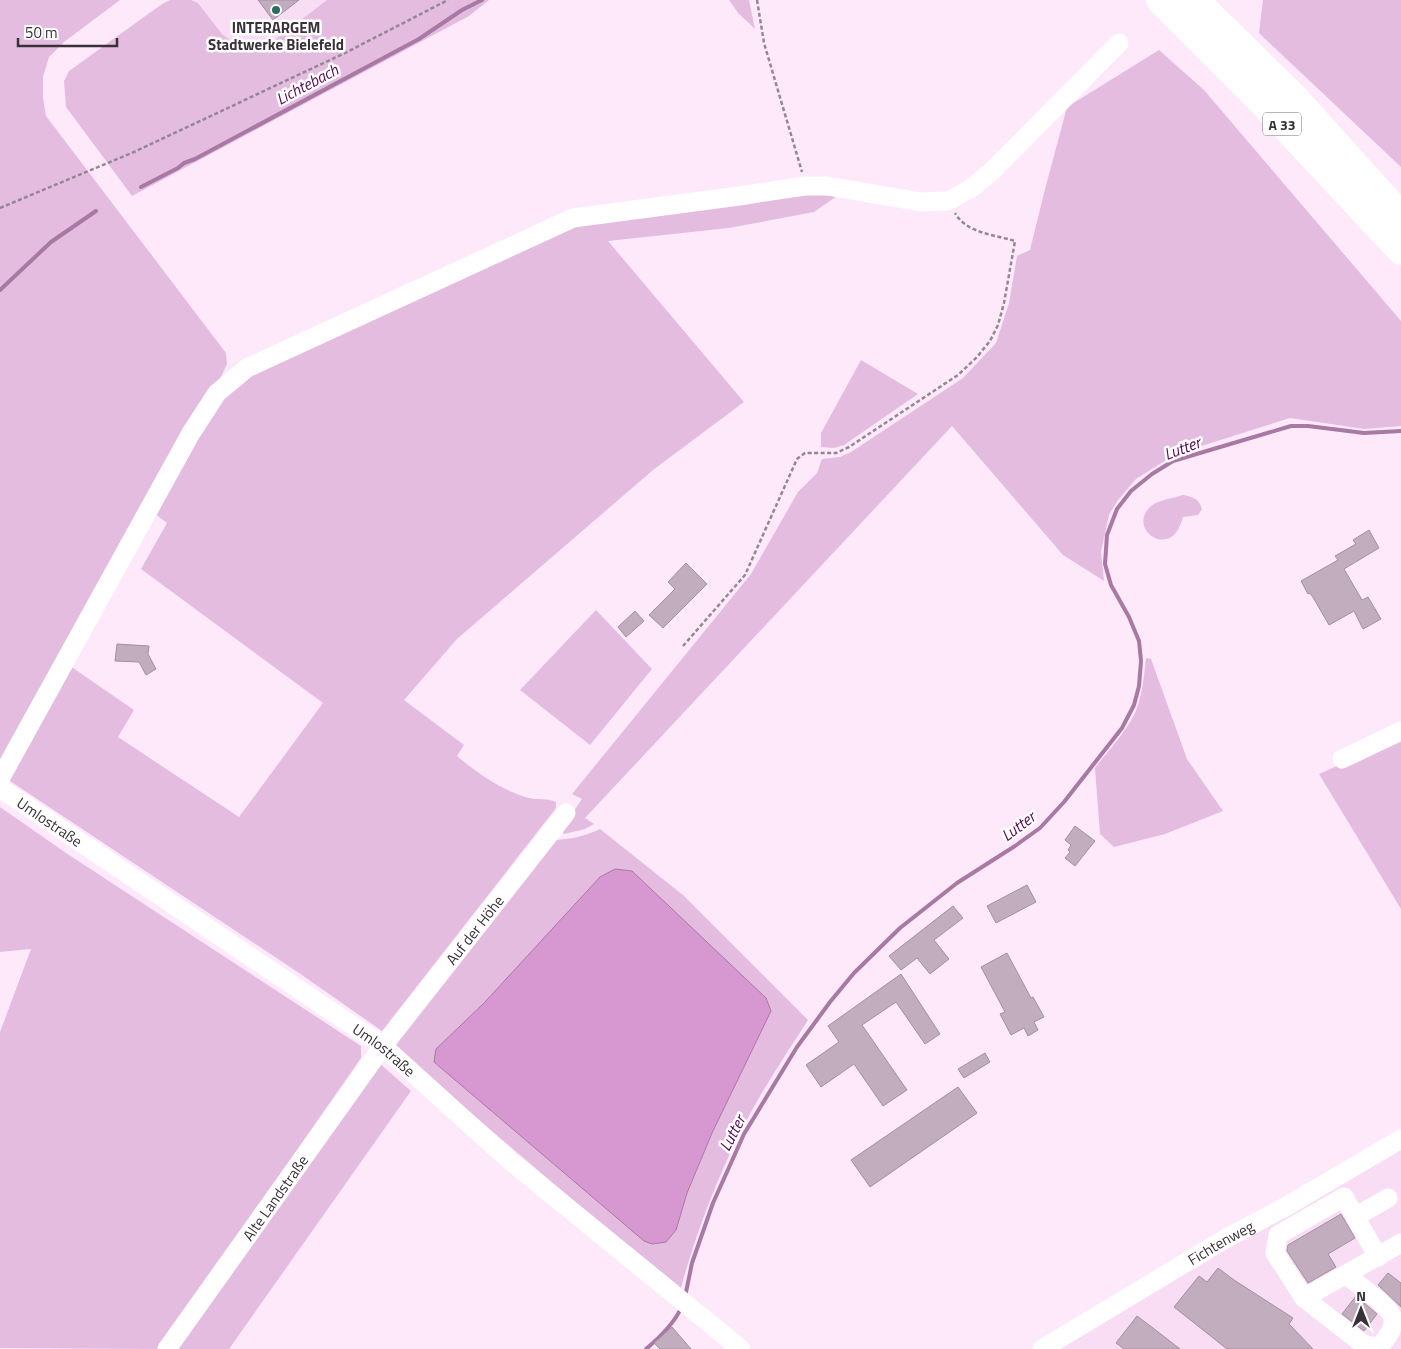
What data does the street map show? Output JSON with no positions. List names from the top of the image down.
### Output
{
  "streets": {
    "highway": ["A 33"],
    "street": [
      "Umlostraße",
      "Auf der Höhe",
      "Alte Landstraße",
      "Fichtenweg"
    ]
  },
  "crossings": [
    ["Umlostraße", "Auf der Höhe"],
    ["Umlostraße", "Alte Landstraße"],
    ["Auf der Höhe", "Alte Landstraße"]
  ],
  "water": ["Lichtebach", "Lutter"],
  "places": ["INTERARGEM Stadtwerke Bielefeld"],
  "scale_bar": "50 m",
  "north": "top"
}
